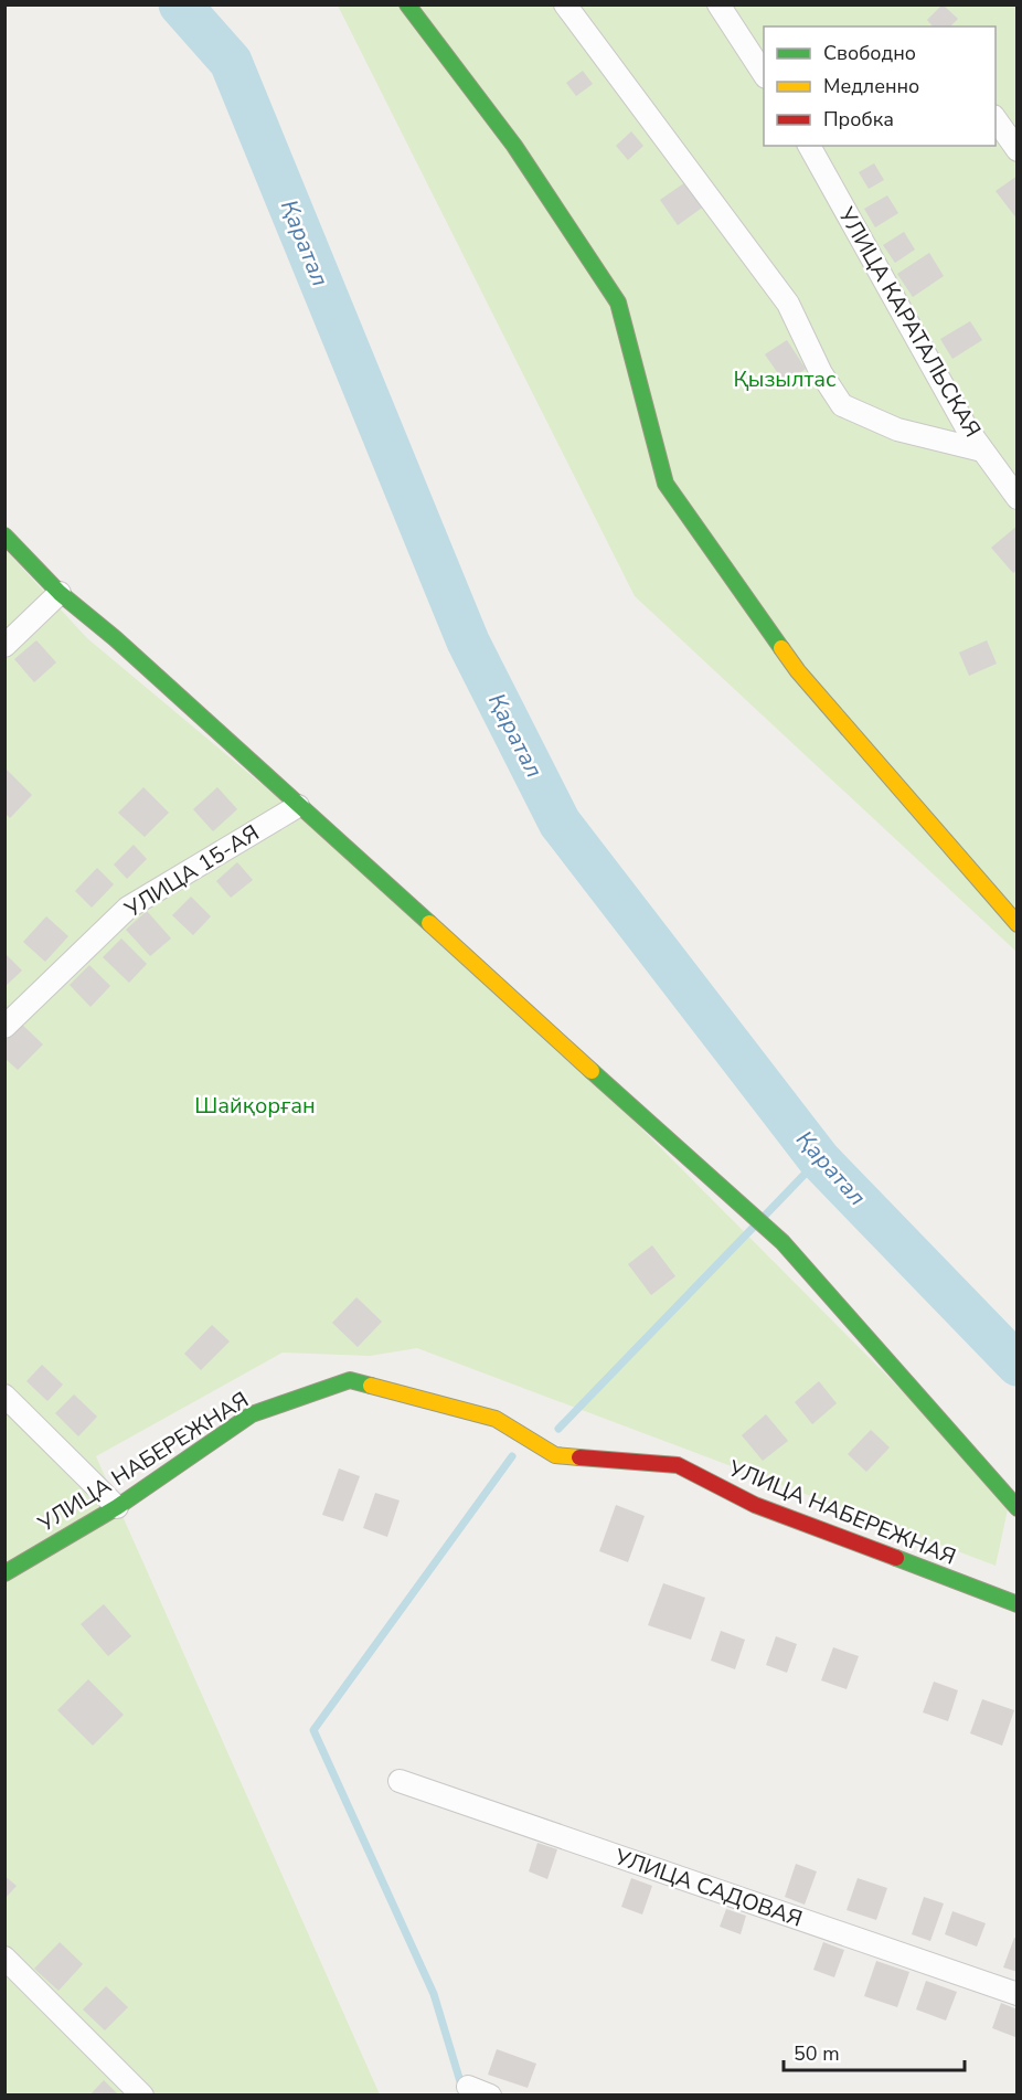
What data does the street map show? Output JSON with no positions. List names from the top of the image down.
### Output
{
  "streets": {
    "street": [
      "УЛИЦА КАРАТАЛЬСКАЯ",
      "УЛИЦА 15-АЯ",
      "УЛИЦА НАБЕРЕЖНАЯ",
      "УЛИЦА САДОВАЯ"
    ]
  },
  "water": ["Қаратал"],
  "parks": ["Қызылтас", "Шайқорған"],
  "legend": ["Свободно", "Медленно", "Пробка"],
  "scale_bar": "50 m"
}
